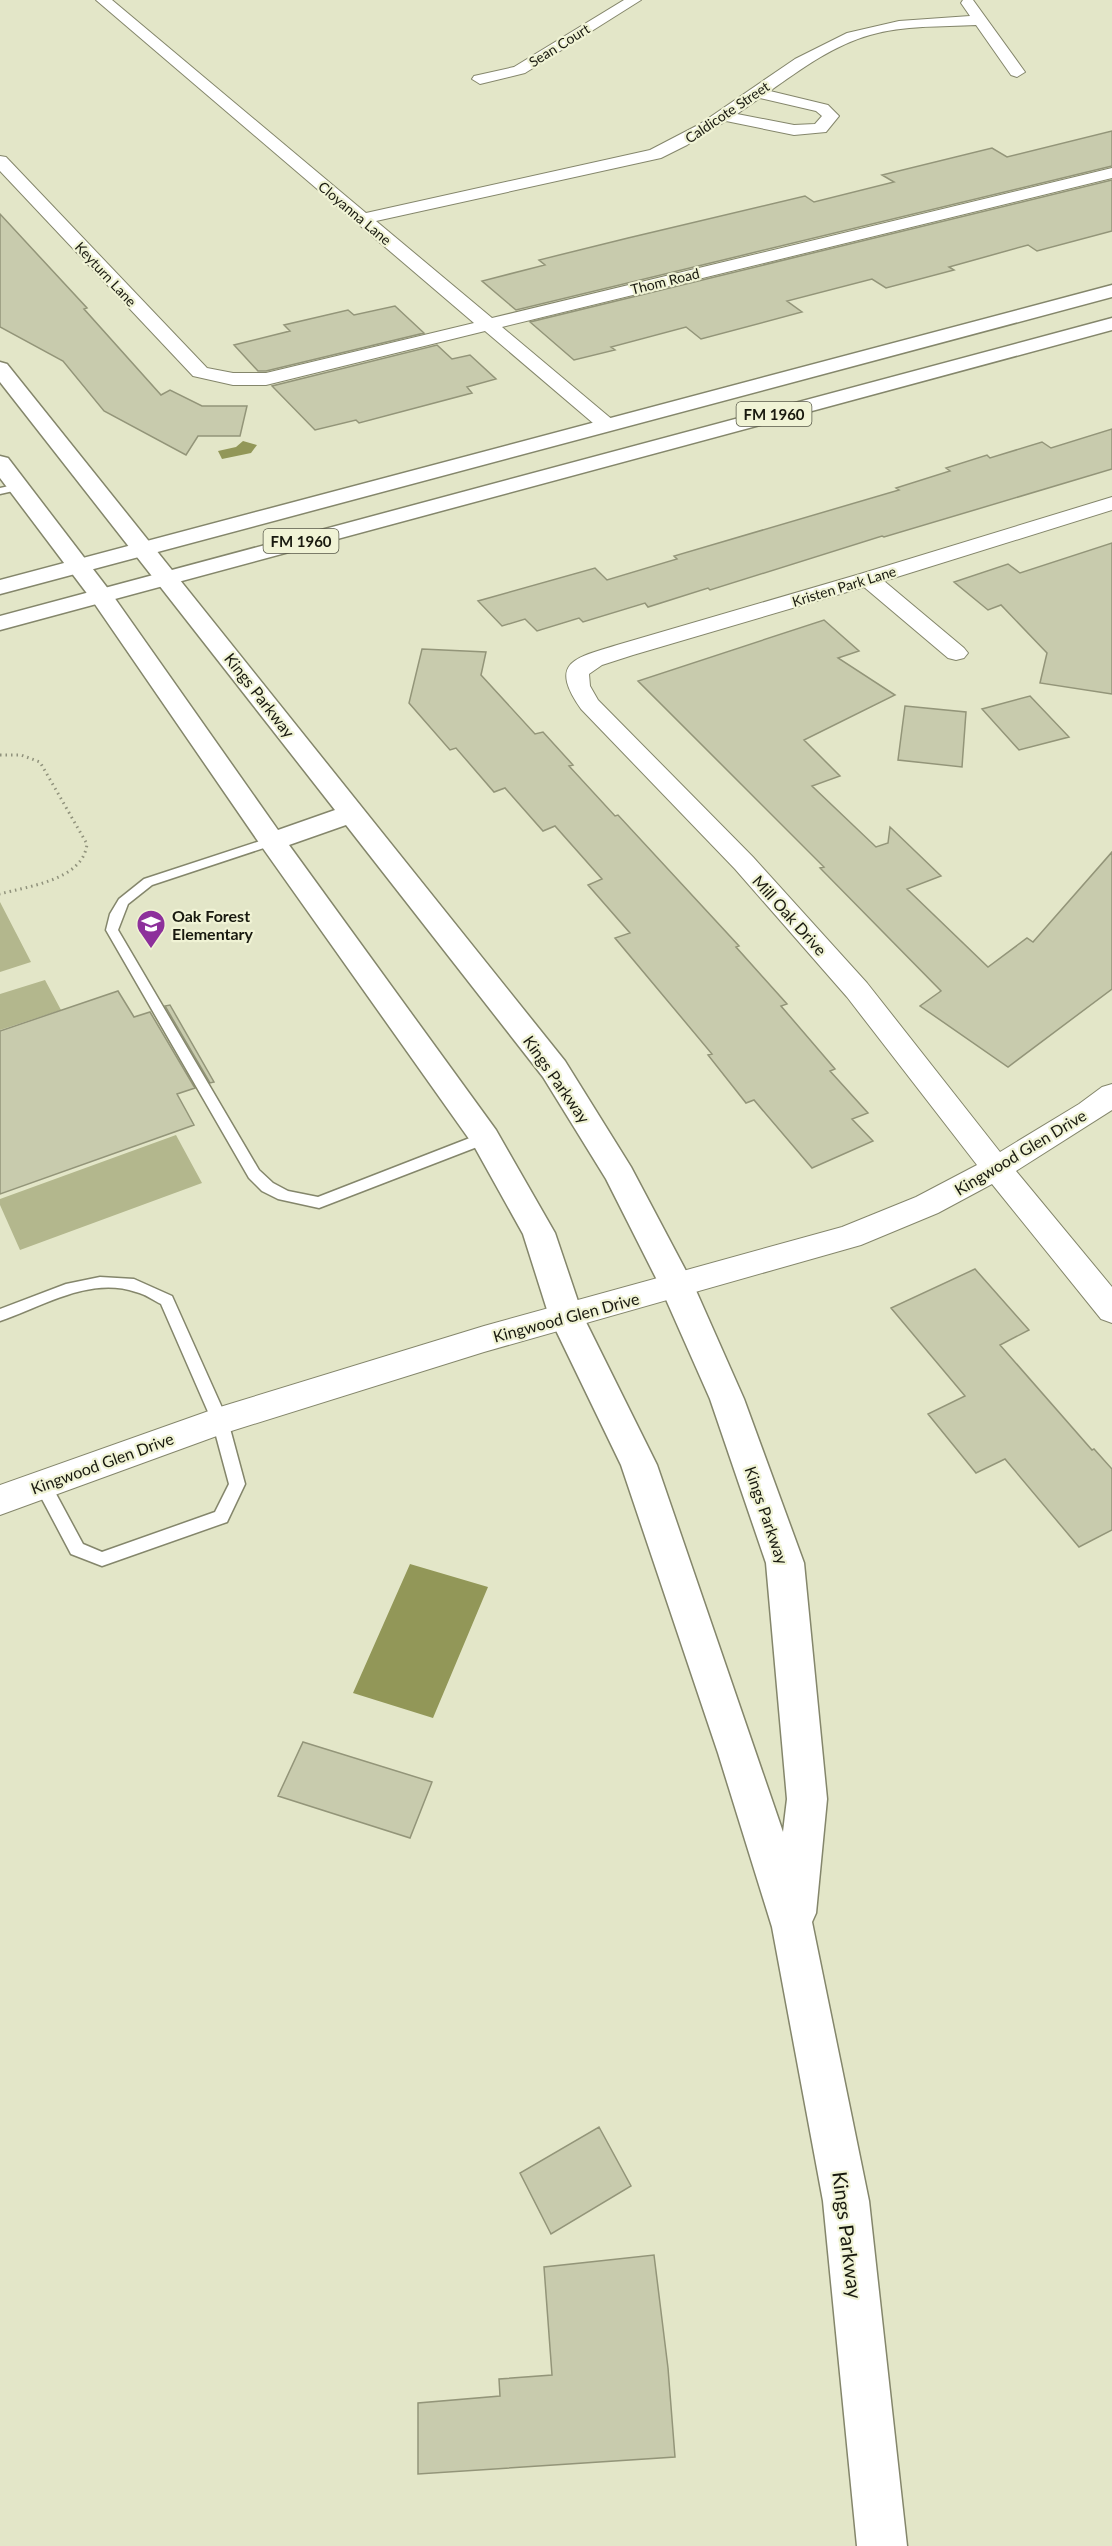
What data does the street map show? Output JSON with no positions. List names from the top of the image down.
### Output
{
  "streets": {
    "street": [
      "Sean Court",
      "Caldicote Street",
      "Cloyanna Lane",
      "Keyturn Lane",
      "Thom Road",
      "FM 1960",
      "Kristen Park Lane",
      "Kings Parkway",
      "Mill Oak Drive",
      "Kingwood Glen Drive"
    ]
  },
  "crossings": [
    ["Caldicote Street", "Cloyanna Lane"],
    ["Cloyanna Lane", "Thom Road"],
    ["Cloyanna Lane", "FM 1960"],
    ["Keyturn Lane", "Thom Road"],
    ["FM 1960", "Kings Parkway"],
    ["Kristen Park Lane", "Mill Oak Drive"],
    ["Kings Parkway", "Kingwood Glen Drive"],
    ["Mill Oak Drive", "Kingwood Glen Drive"]
  ],
  "places": {
    "school or university": ["Oak Forest Elementary"]
  }
}
